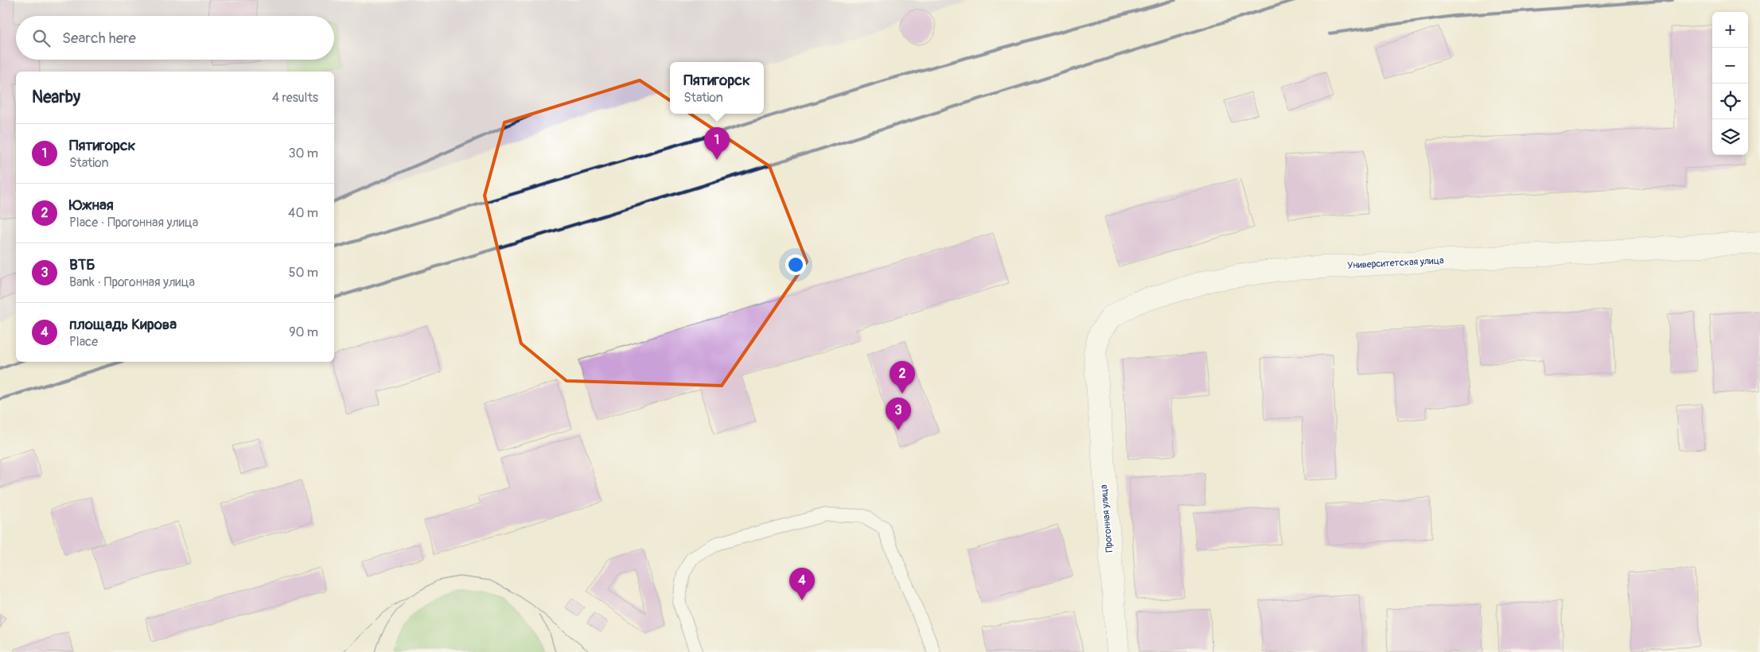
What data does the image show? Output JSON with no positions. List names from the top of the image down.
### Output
{
  "streets": {
    "street": ["Университетская улица", "Прогонная улица"]
  },
  "crossings": [
    ["Университетская улица", "Прогонная улица"]
  ],
  "page": {
    "map_buttons": ["+", "−"],
    "search": "Search here",
    "popup": ["Пятигорск", "Station"],
    "heading": ["Nearby", "4 results"],
    "list": [
      {
        "mark": "1",
        "name": "Пятигорск",
        "note": "Station",
        "value": "30 m"
      },
      {
        "mark": "2",
        "name": "Южная",
        "note": "Place · Прогонная улица",
        "value": "40 m"
      },
      {
        "mark": "3",
        "name": "ВТБ",
        "note": "Bank · Прогонная улица",
        "value": "50 m"
      },
      {
        "mark": "4",
        "name": "площадь Кирова",
        "note": "Place",
        "value": "90 m"
      }
    ],
    "pins": [
      "1",
      "2",
      "3",
      "4"
    ]
  }
}
